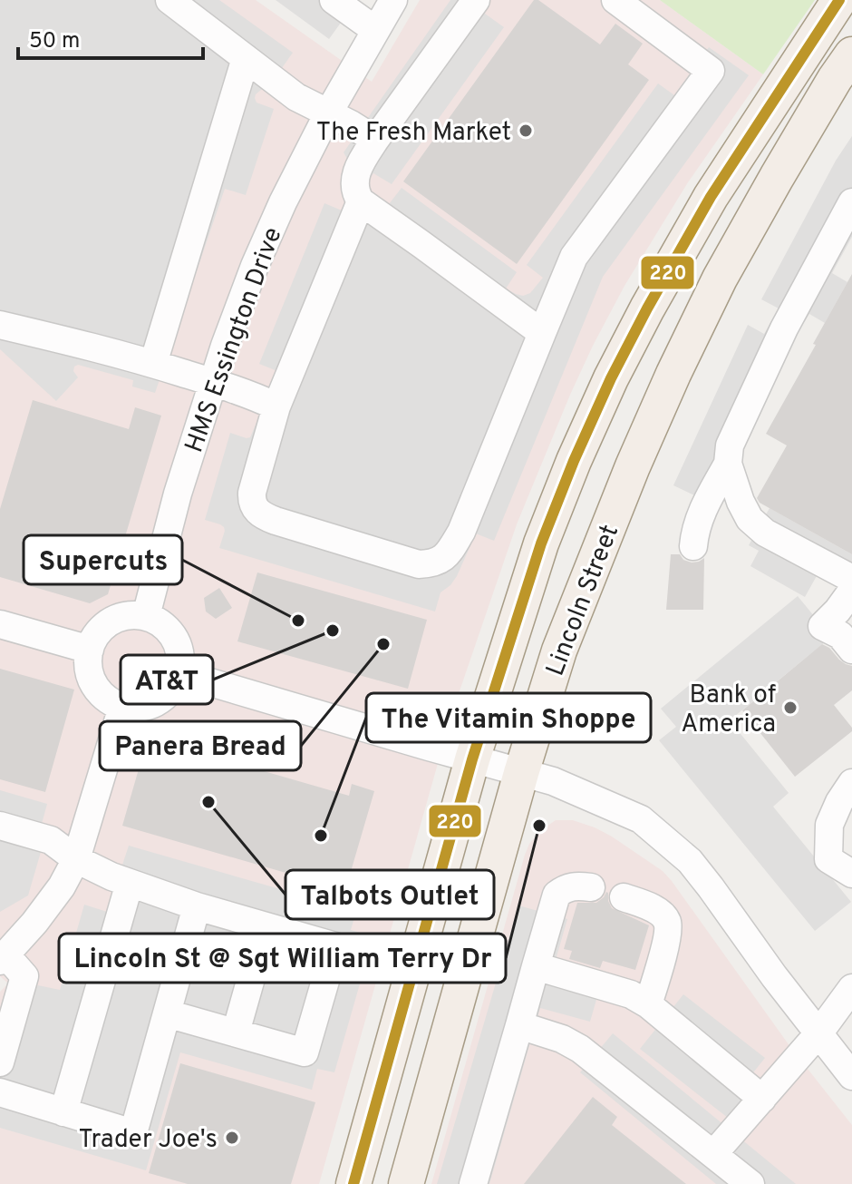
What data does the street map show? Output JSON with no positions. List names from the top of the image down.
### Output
{
  "streets": {
    "main road": ["Lincoln Street"],
    "street": ["HMS Essington Drive"]
  },
  "places": [
    "The Fresh Market",
    "Supercuts",
    "AT&T",
    "Panera Bread",
    "Bank of America",
    "Talbots Outlet",
    "Lincoln St @ Sgt William Terry Dr",
    "The Vitamin Shoppe",
    "Trader Joe's"
  ],
  "lines": ["transit line 220"],
  "scale_bar": "50 m"
}
